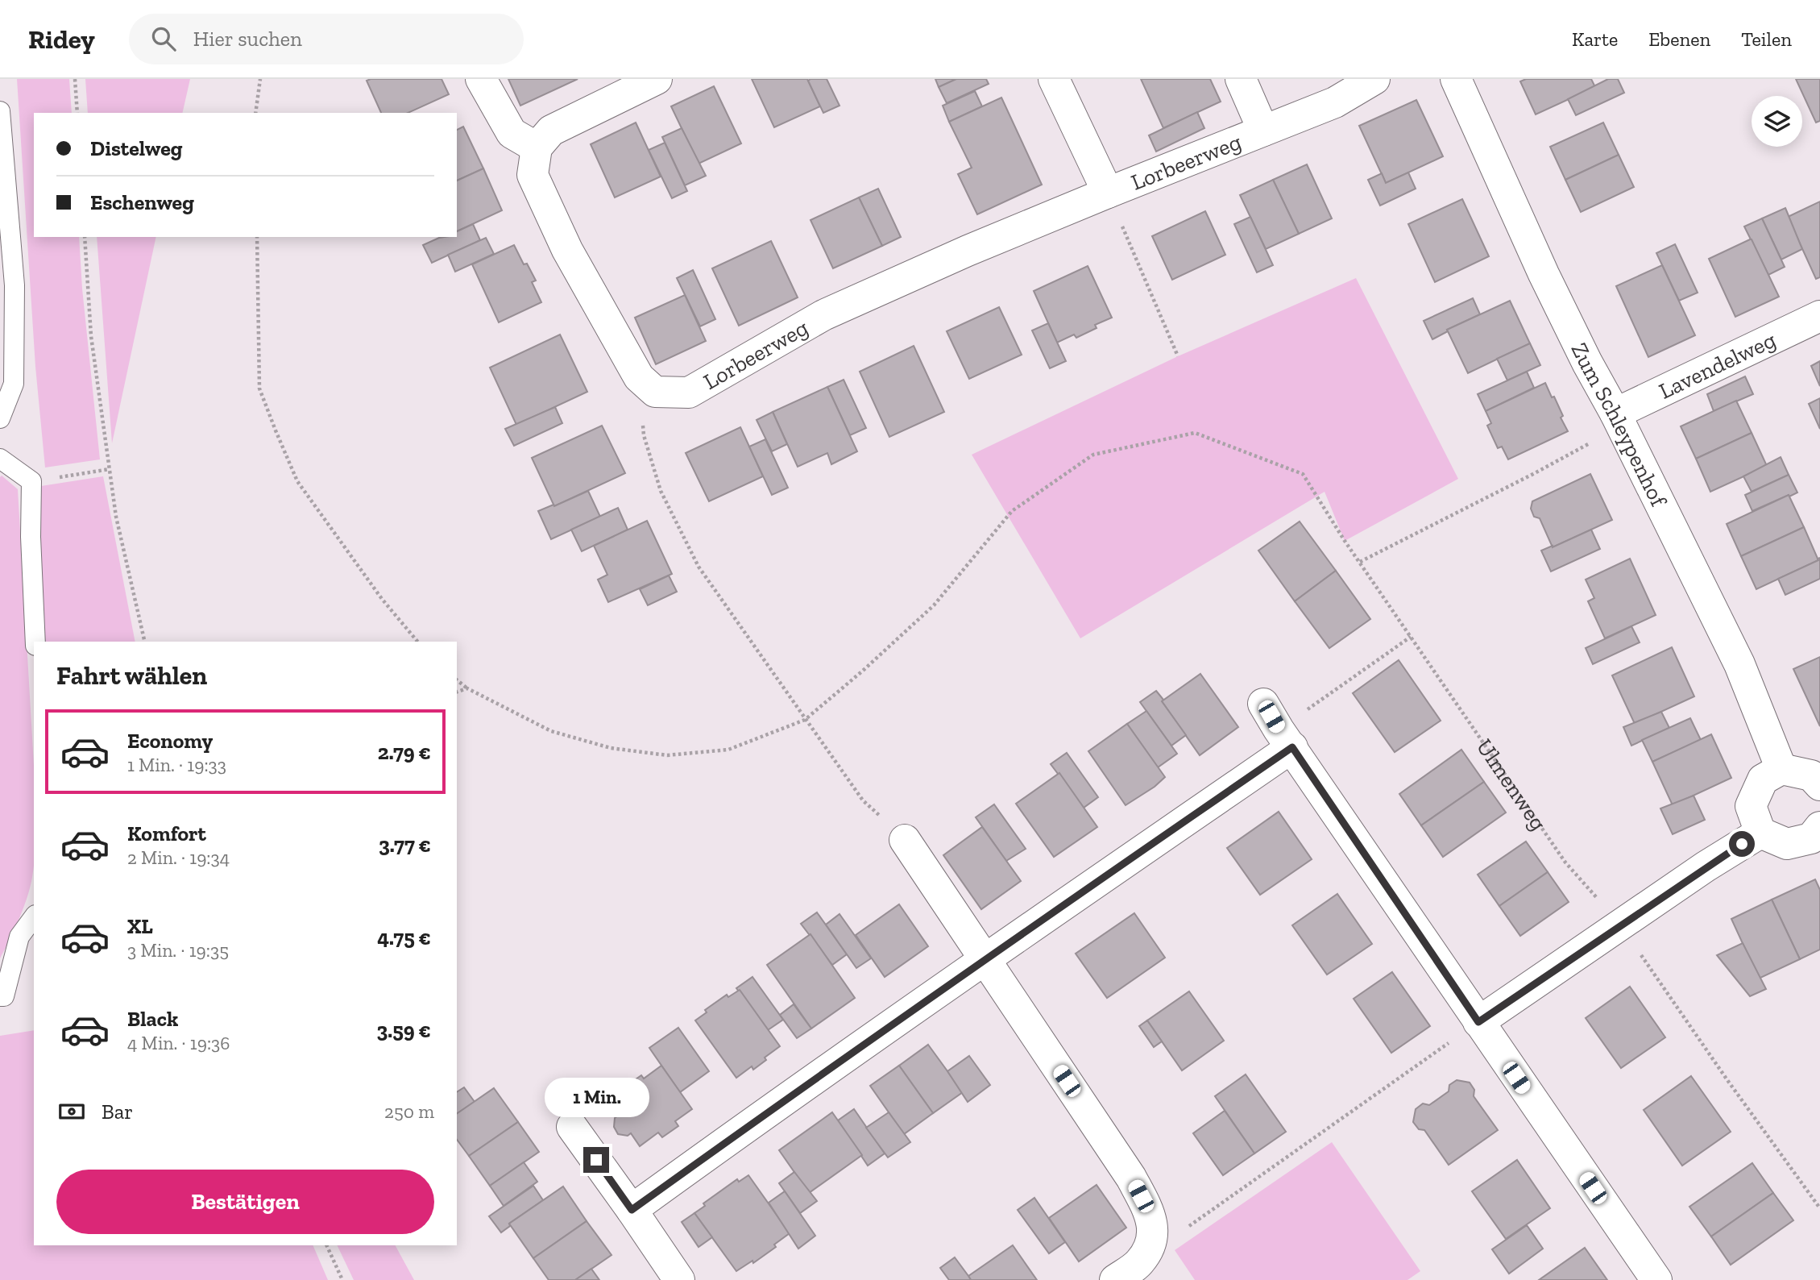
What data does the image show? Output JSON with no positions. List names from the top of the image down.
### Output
{
  "streets": {
    "street": ["Lorbeerweg", "Lavendelweg", "Zum Schleypenhof"],
    "path": ["Ulmenweg"]
  },
  "crossings": [
    ["Lavendelweg", "Zum Schleypenhof"]
  ],
  "page": {
    "header": "Ridey",
    "search": "Hier suchen",
    "nav": ["Karte", "Ebenen", "Teilen"],
    "banner": ["Distelweg", "Eschenweg"],
    "heading": "Fahrt wählen",
    "list": [
      {
        "name": "Economy",
        "note": "1 Min. · 19:33",
        "value": "2.79 €"
      },
      {
        "name": "Komfort",
        "note": "2 Min. · 19:34",
        "value": "3.77 €"
      },
      {
        "name": "XL",
        "note": "3 Min. · 19:35",
        "value": "4.75 €"
      },
      {
        "name": "Black",
        "note": "4 Min. · 19:36",
        "value": "3.59 €"
      }
    ],
    "bubble": "1 Min.",
    "pay": ["Bar", "250 m"],
    "buttons": "Bestätigen"
  }
}
